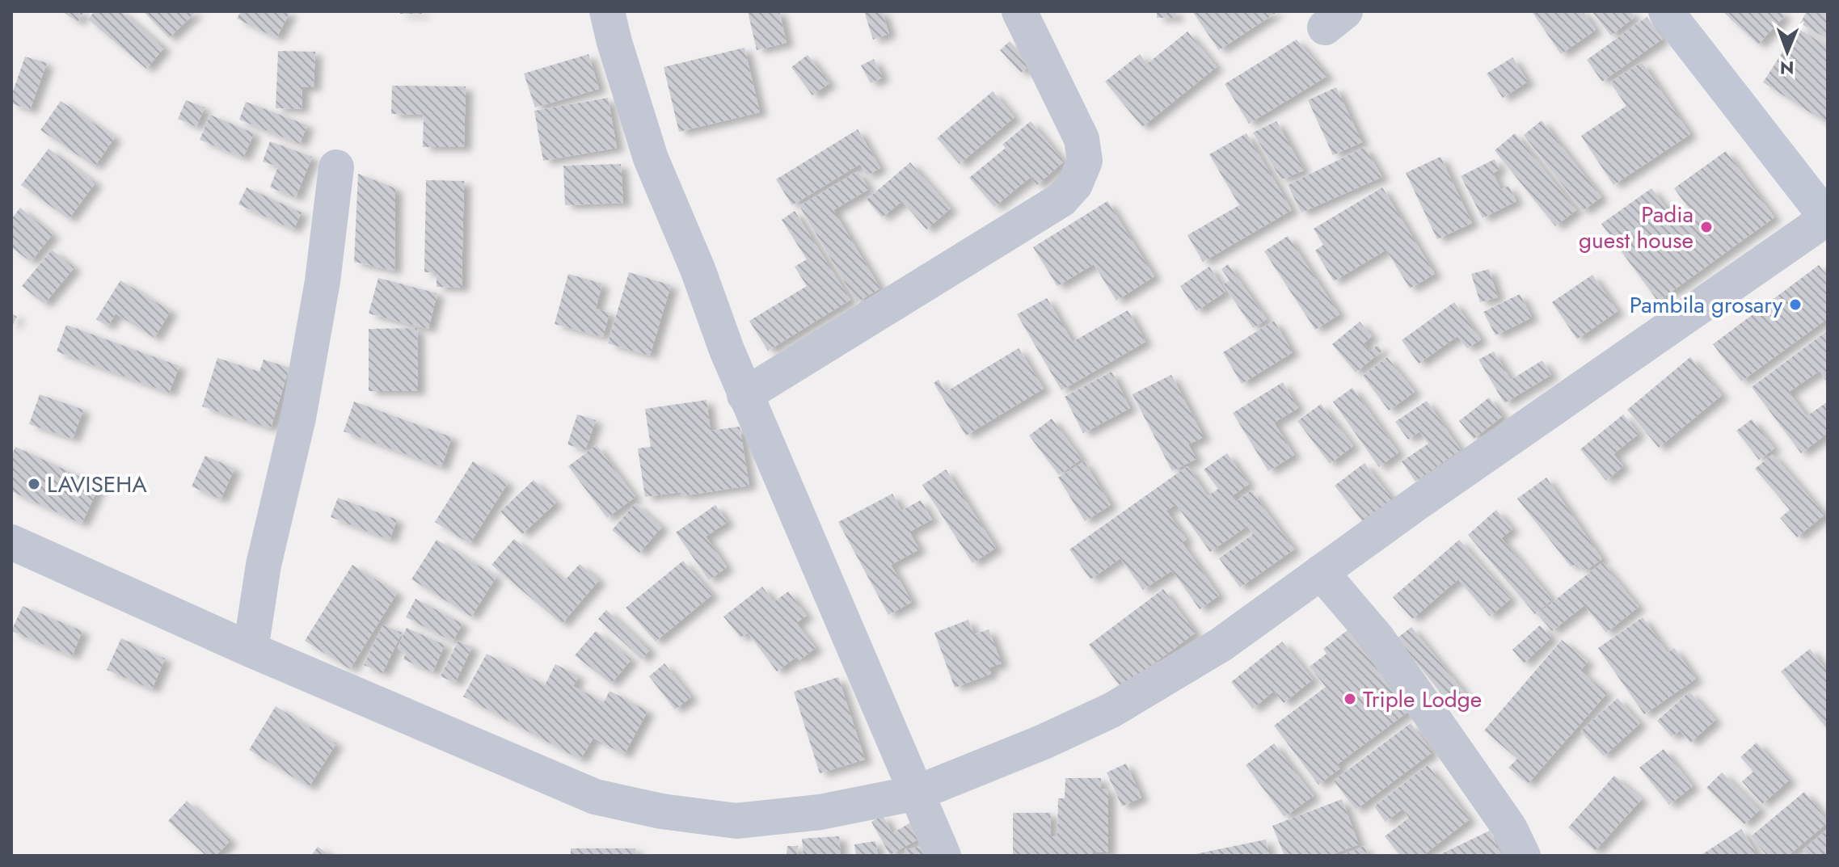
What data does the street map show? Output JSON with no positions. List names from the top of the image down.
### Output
{
  "places": [
    "Padia guest house",
    "Pambila grosary",
    "LAVISEHA",
    "Triple Lodge"
  ],
  "north": "bottom"
}
